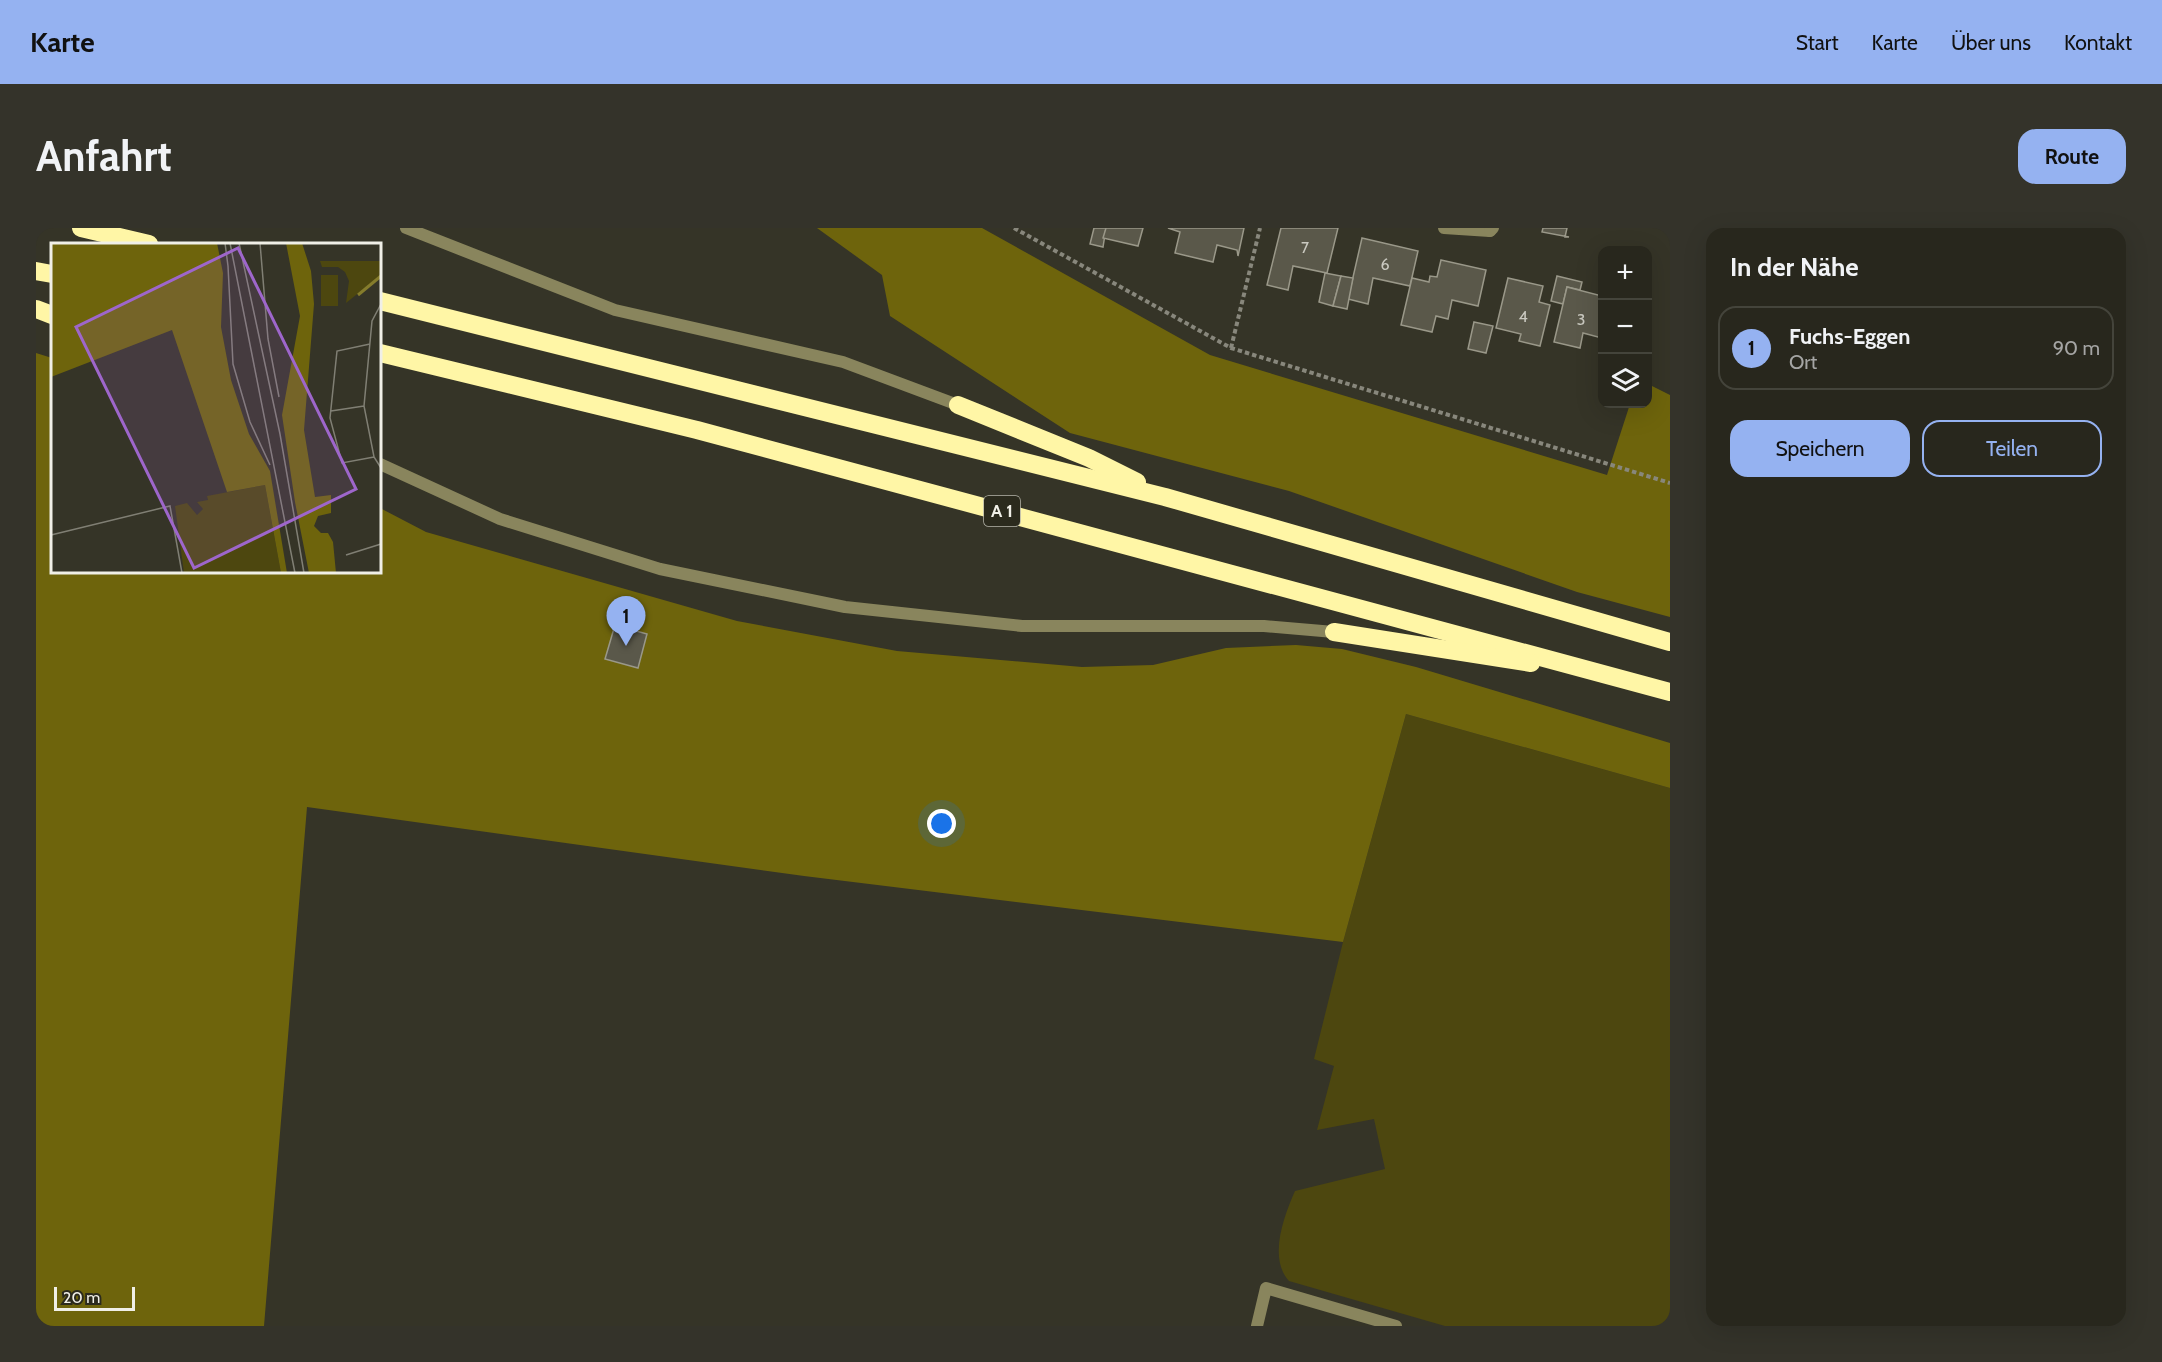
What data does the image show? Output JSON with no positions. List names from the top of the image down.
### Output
{
  "streets": {
    "highway": ["A 1"]
  },
  "house_numbers": [
    "7",
    "6",
    "4",
    "3"
  ],
  "scale_bar": "20 m",
  "page": {
    "header": "Karte",
    "nav": [
      "Start",
      "Karte",
      "Über uns",
      "Kontakt"
    ],
    "buttons": [
      "Route",
      ["Speichern", "Teilen"]
    ],
    "title": "Anfahrt",
    "heading": "In der Nähe",
    "map_buttons": ["+", "−"],
    "list": [
      {
        "mark": "1",
        "name": "Fuchs-Eggen",
        "note": "Ort",
        "value": "90 m"
      }
    ],
    "pins": "1",
    "scale": "20 m"
  }
}
